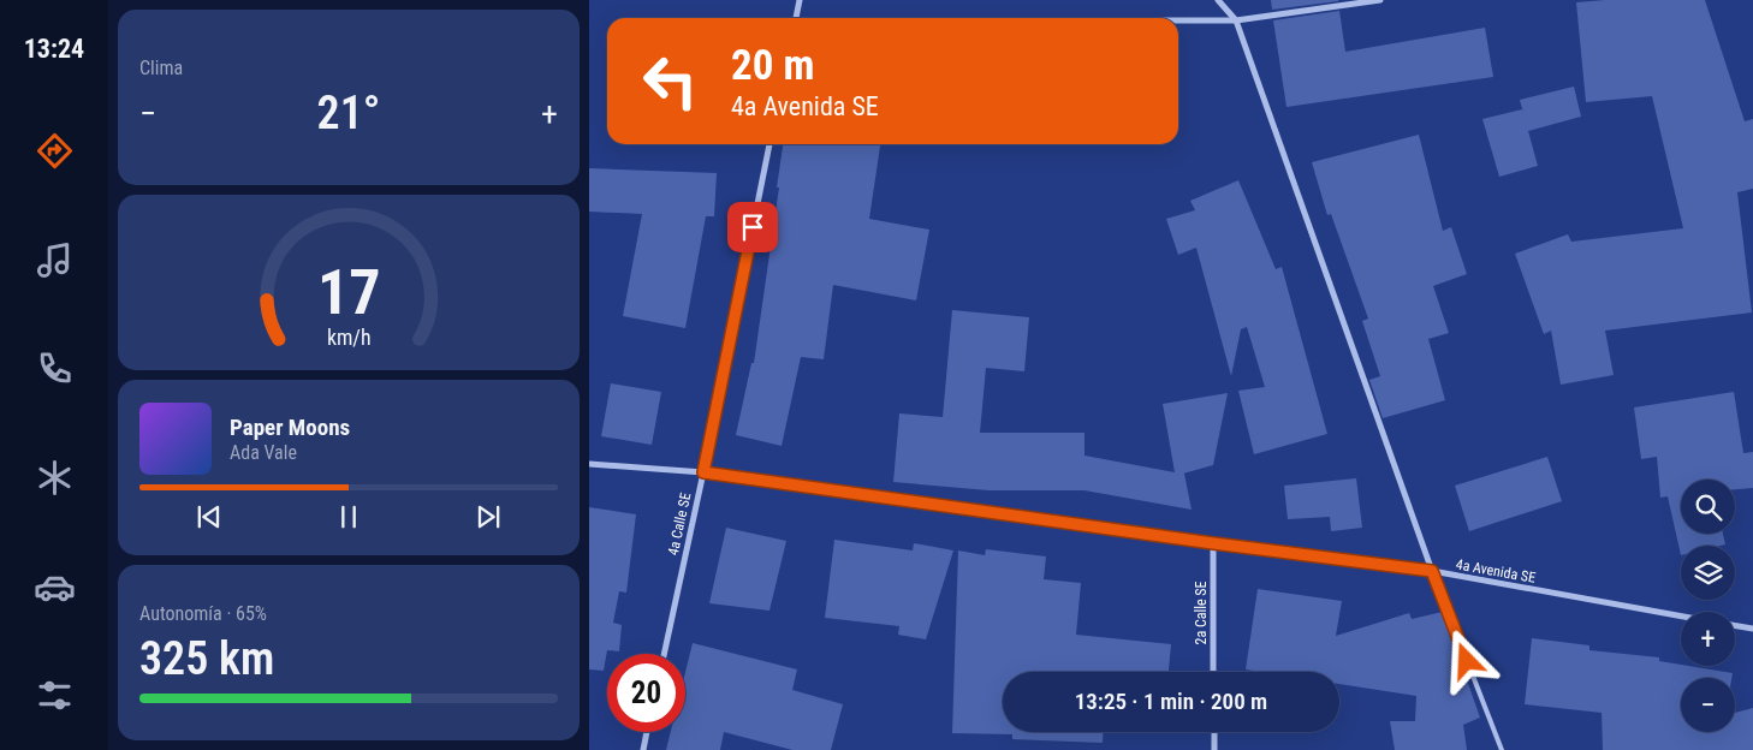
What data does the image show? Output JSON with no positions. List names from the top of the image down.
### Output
{
  "streets": {
    "street": ["4a Calle SE", "4a Avenida SE", "2a Calle SE"]
  },
  "crossings": [
    ["4a Calle SE", "4a Avenida SE"],
    ["4a Avenida SE", "2a Calle SE"]
  ],
  "page": {
    "tabs": "13:24",
    "tile": [
      "Clima",
      ["Autonomía · 65%", "325 km"]
    ],
    "turn": ["20 m", "4a Avenida SE"],
    "heat": ["−", "21°", "+"],
    "song": ["Paper Moons", "Ada Vale"],
    "map_buttons": ["+", "−"],
    "limit": "20",
    "trip": "13:25 · 1 min · 200 m",
    "gauge": ["17", "km/h"]
  }
}
